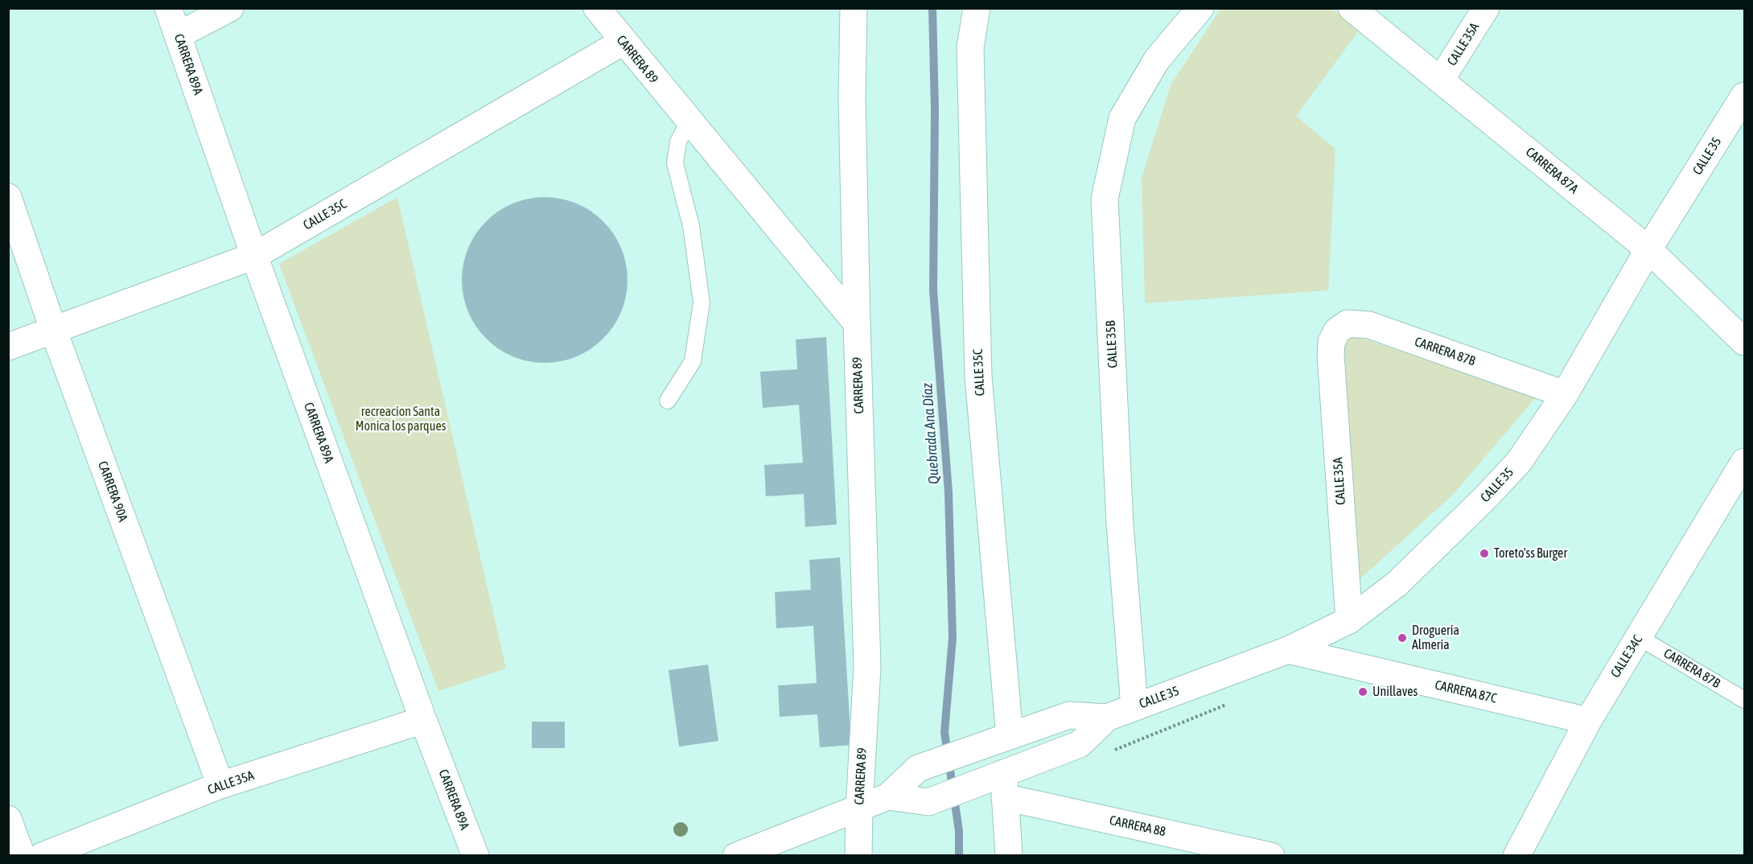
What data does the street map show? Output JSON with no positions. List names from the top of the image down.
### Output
{
  "streets": {
    "street": [
      "CALLE 35A",
      "CARRERA 89",
      "CARRERA 89A",
      "CALLE 35",
      "CARRERA 87A",
      "CALLE 35C",
      "CALLE 35B",
      "CARRERA 87B",
      "CARRERA 90A",
      "CALLE 34C",
      "CARRERA 87C",
      "CARRERA 88"
    ]
  },
  "crossings": [
    ["CALLE 35A", "CARRERA 89A"],
    ["CALLE 35A", "CALLE 35"],
    ["CALLE 35A", "CARRERA 87A"],
    ["CALLE 35A", "CARRERA 87B"],
    ["CALLE 35A", "CARRERA 90A"],
    ["CARRERA 89", "CALLE 35"],
    ["CARRERA 89", "CALLE 35C"],
    ["CARRERA 89A", "CALLE 35C"],
    ["CALLE 35", "CARRERA 87A"],
    ["CALLE 35", "CALLE 35C"],
    ["CALLE 35", "CALLE 35B"],
    ["CALLE 35", "CARRERA 87B"],
    ["CALLE 35", "CARRERA 87C"],
    ["CALLE 35", "CARRERA 88"],
    ["CALLE 35C", "CARRERA 90A"],
    ["CARRERA 87B", "CALLE 34C"],
    ["CALLE 34C", "CARRERA 87C"]
  ],
  "water": ["Quebrada Ana Díaz"],
  "parks": ["recreacion Santa Monica los parques"],
  "places": ["Toreto'ss Burger", "Droguería Almería", "Unillaves"]
}
